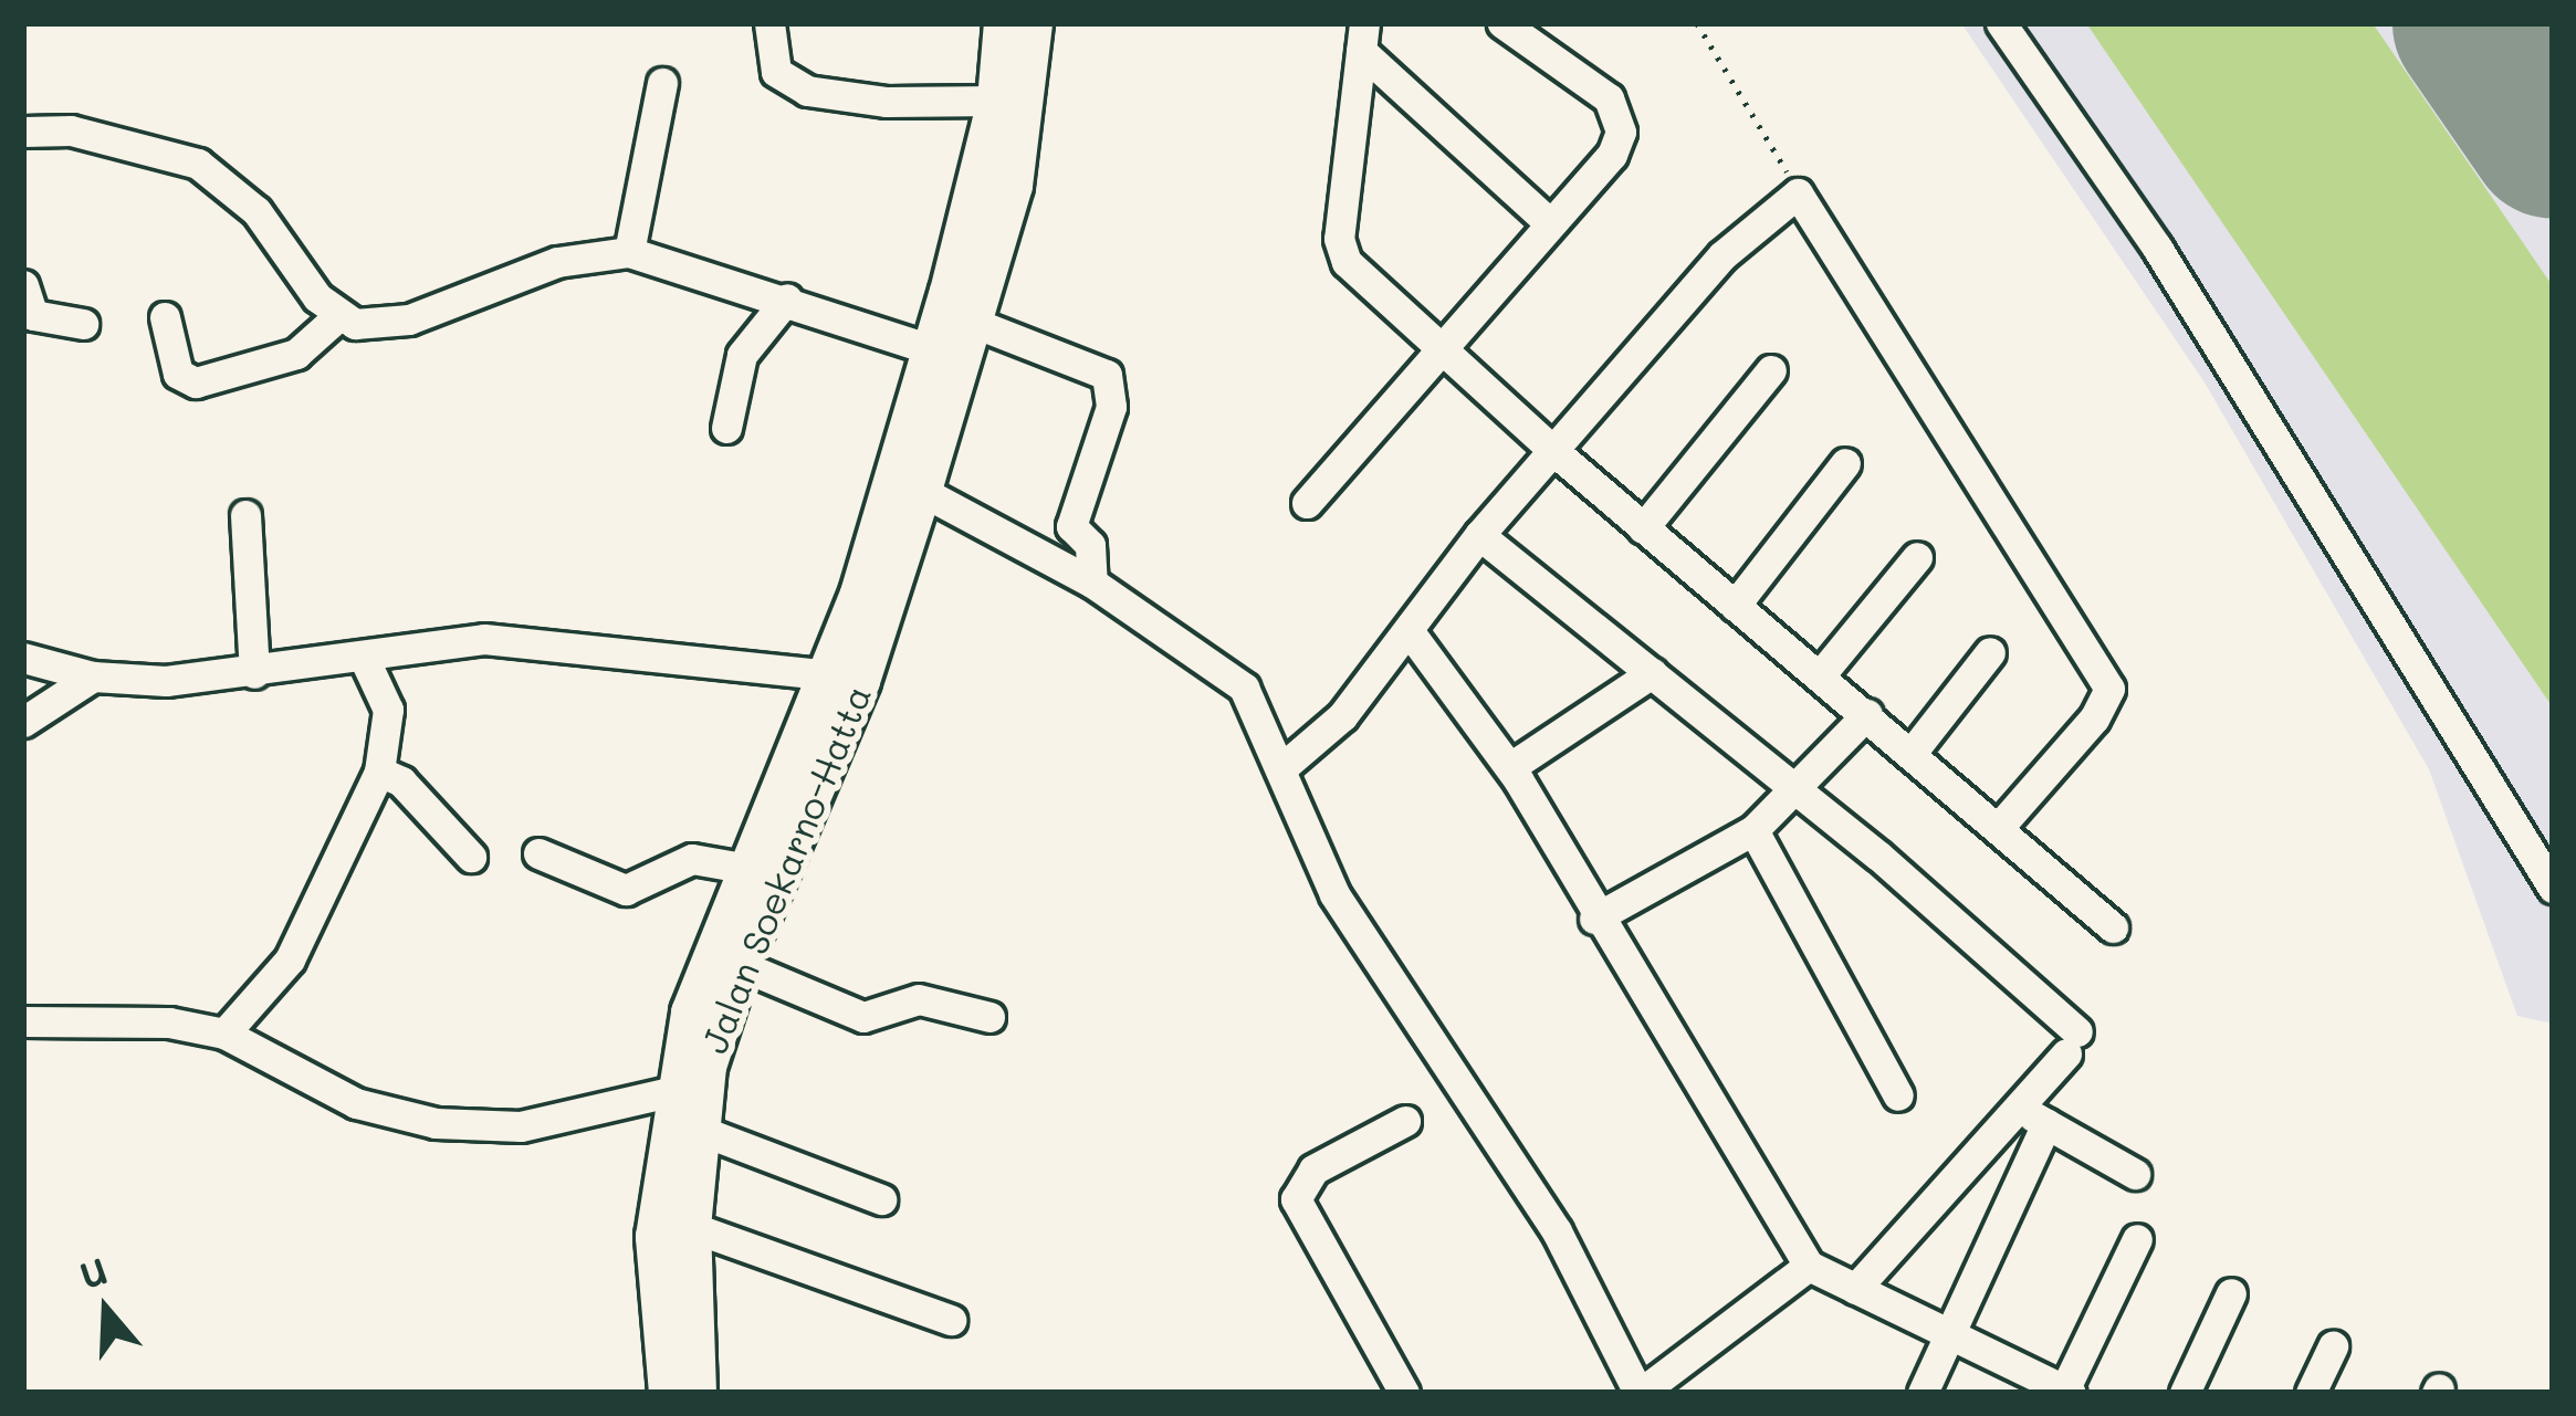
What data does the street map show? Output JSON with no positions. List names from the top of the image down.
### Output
{
  "streets": {
    "highway": ["Jalan Soekarno-Hatta"]
  },
  "north": "top"
}
